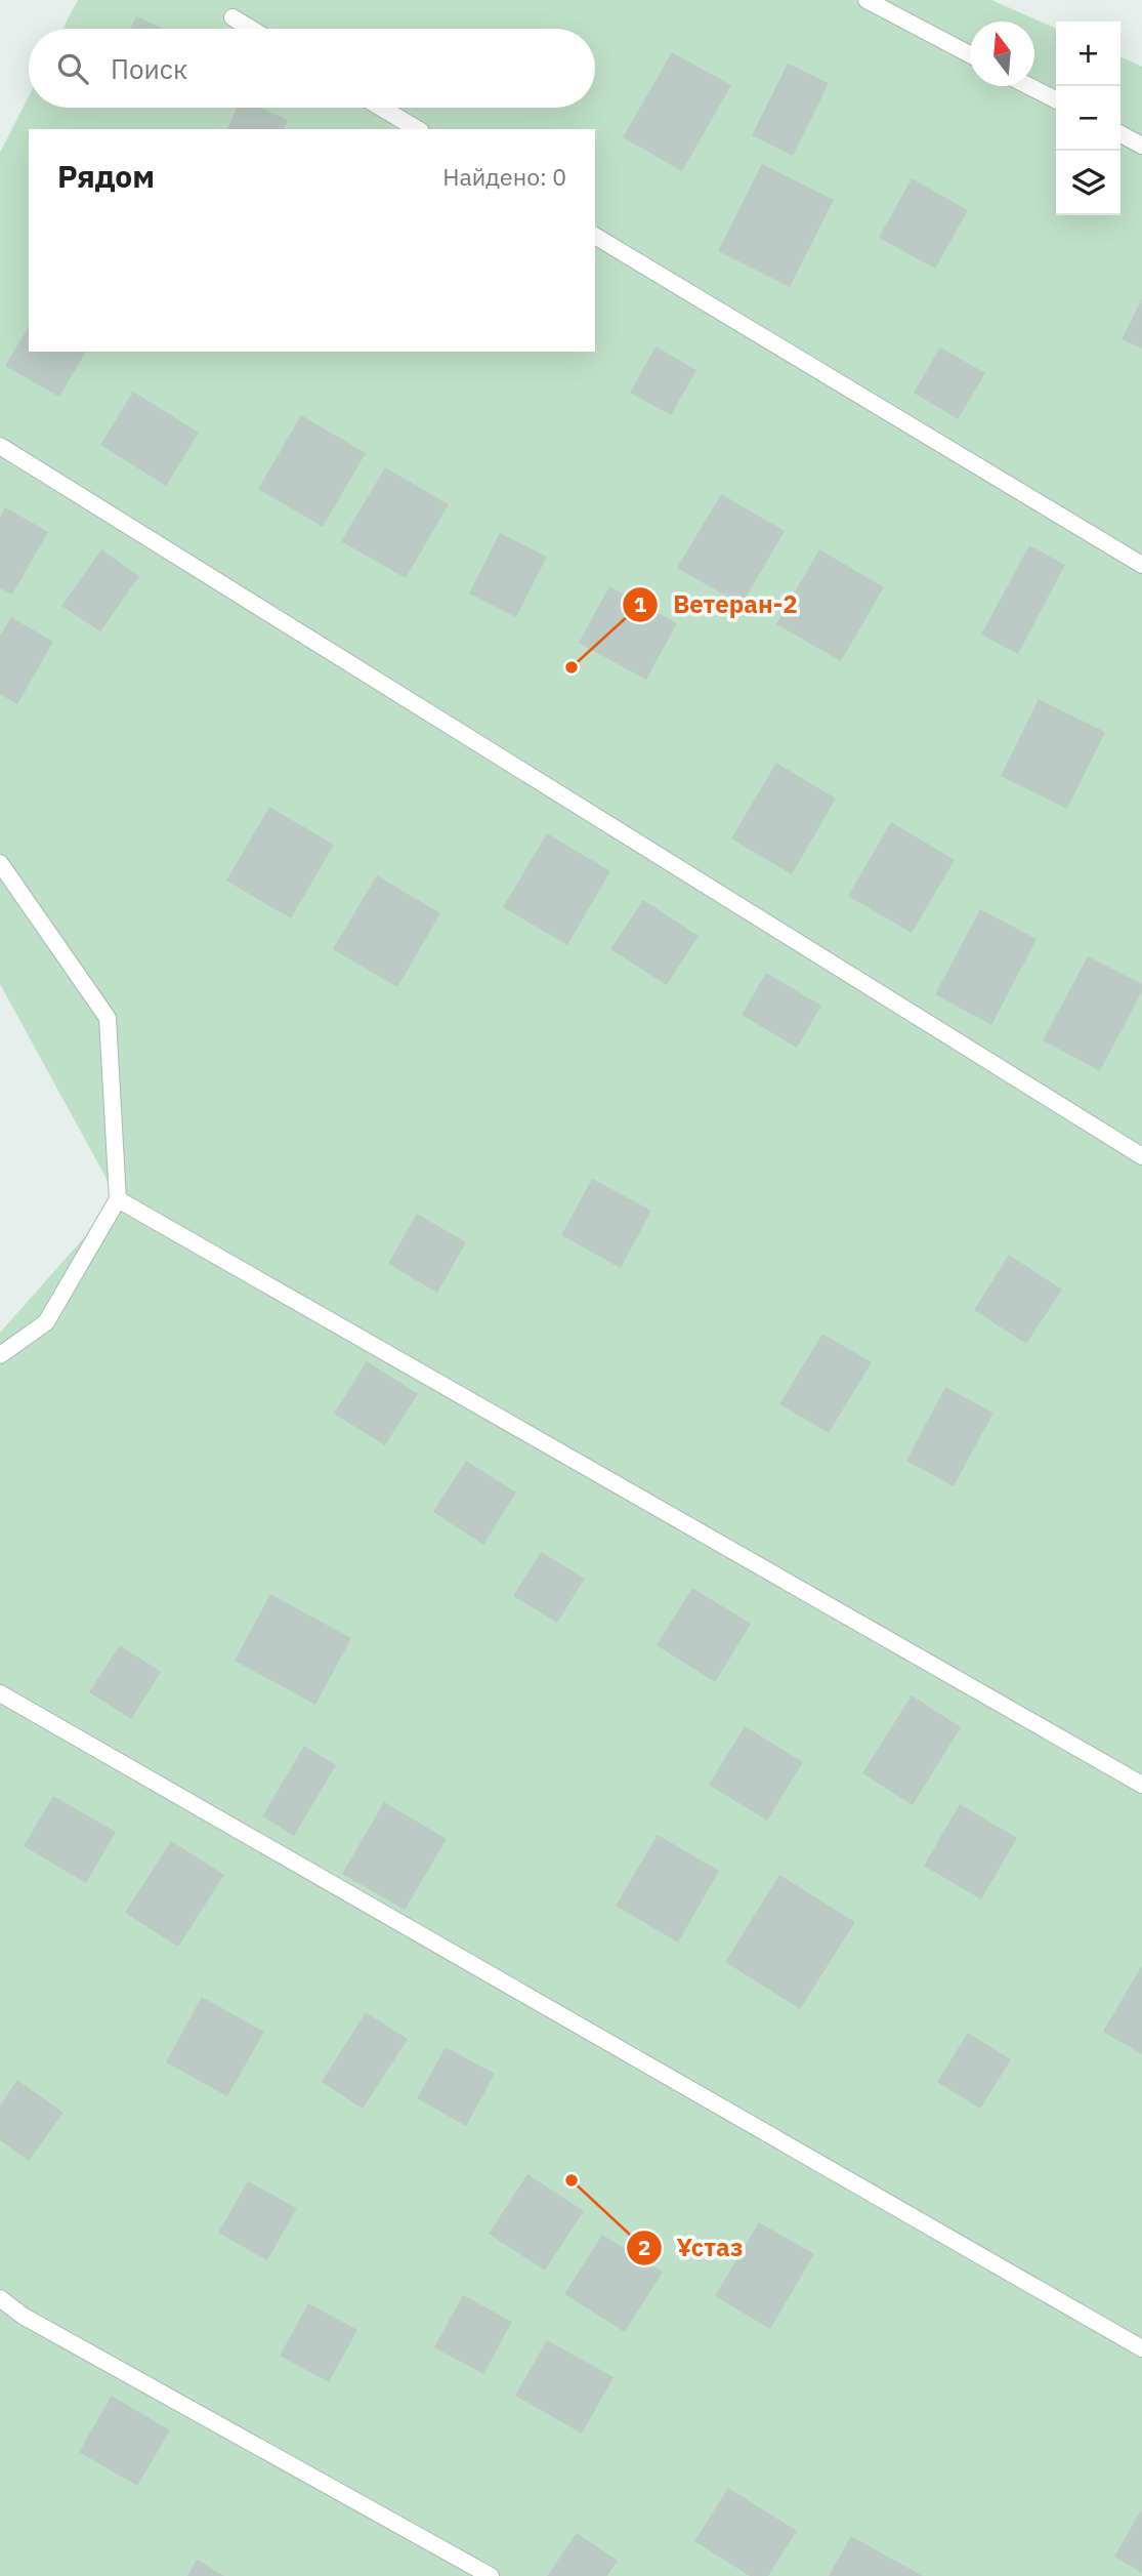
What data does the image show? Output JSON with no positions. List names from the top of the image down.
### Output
{
  "places": ["Ветеран-2", "Ұстаз"],
  "north": "top",
  "page": {
    "map_buttons": ["+", "−"],
    "search": "Поиск",
    "heading": ["Рядом", "Найдено: 0"]
  }
}
